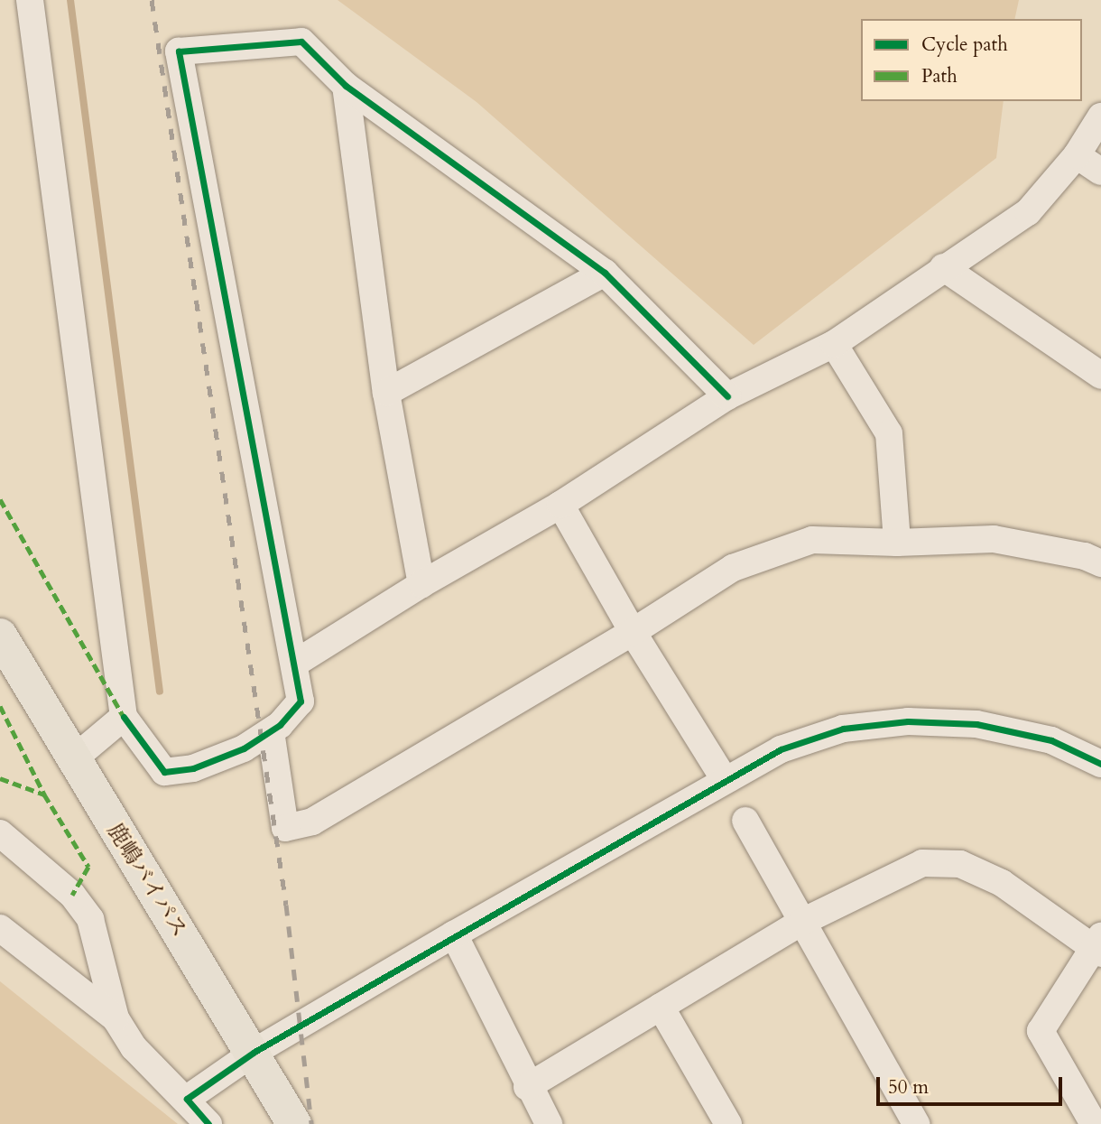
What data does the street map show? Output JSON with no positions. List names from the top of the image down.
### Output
{
  "streets": {
    "highway": ["鹿嶋バイパス"]
  },
  "legend": ["Cycle path", "Path"],
  "scale_bar": "50 m"
}
